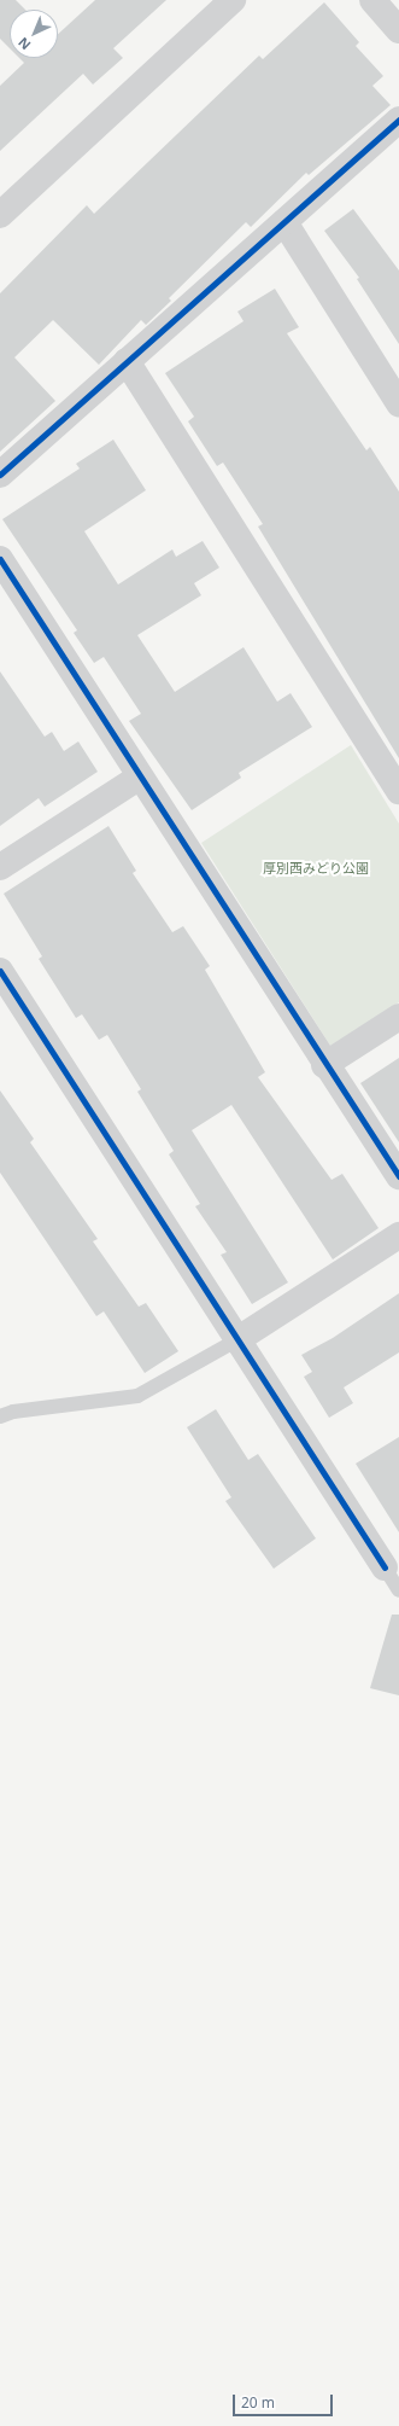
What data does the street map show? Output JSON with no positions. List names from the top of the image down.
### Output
{
  "parks": ["厚別西みどり公園"],
  "scale_bar": "20 m",
  "north": "bottom left"
}
